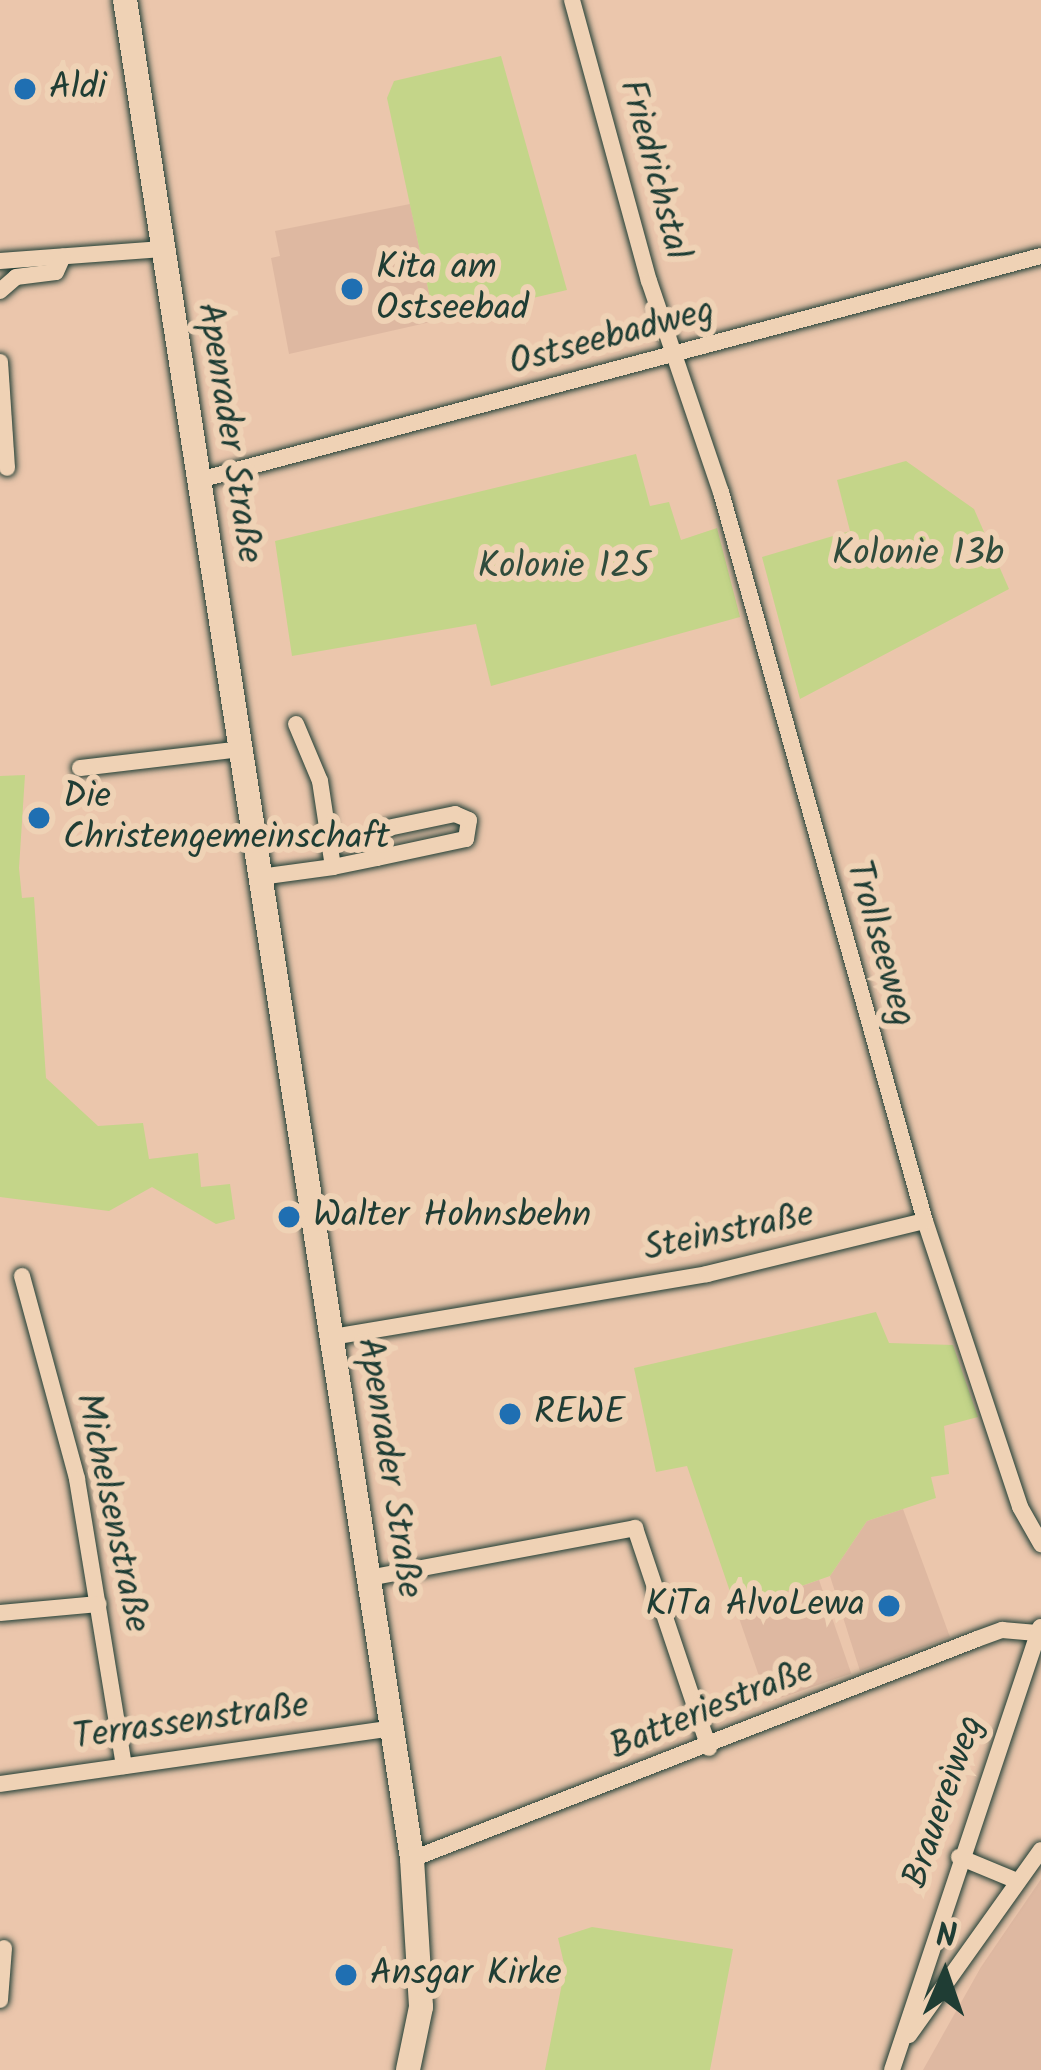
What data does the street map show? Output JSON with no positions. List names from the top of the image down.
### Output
{
  "streets": {
    "main road": ["Apenrader Straße"],
    "street": [
      "Friedrichstal",
      "Ostseebadweg",
      "Trollseeweg",
      "Steinstraße",
      "Michelsenstraße",
      "Batteriestraße",
      "Terrassenstraße",
      "Brauereiweg"
    ]
  },
  "crossings": [
    ["Friedrichstal", "Ostseebadweg"],
    ["Friedrichstal", "Trollseeweg"],
    ["Ostseebadweg", "Apenrader Straße"],
    ["Ostseebadweg", "Trollseeweg"],
    ["Apenrader Straße", "Steinstraße"],
    ["Apenrader Straße", "Batteriestraße"],
    ["Apenrader Straße", "Terrassenstraße"],
    ["Trollseeweg", "Steinstraße"],
    ["Michelsenstraße", "Terrassenstraße"],
    ["Batteriestraße", "Brauereiweg"]
  ],
  "parks": ["Kolonie 13b", "Kolonie 125"],
  "places": [
    "Aldi",
    "Kita am Ostseebad",
    "Die Christengemeinschaft",
    "Walter Hohnsbehn",
    "REWE",
    "KiTa AlvoLewa",
    "Ansgar Kirke"
  ],
  "north": "top"
}
